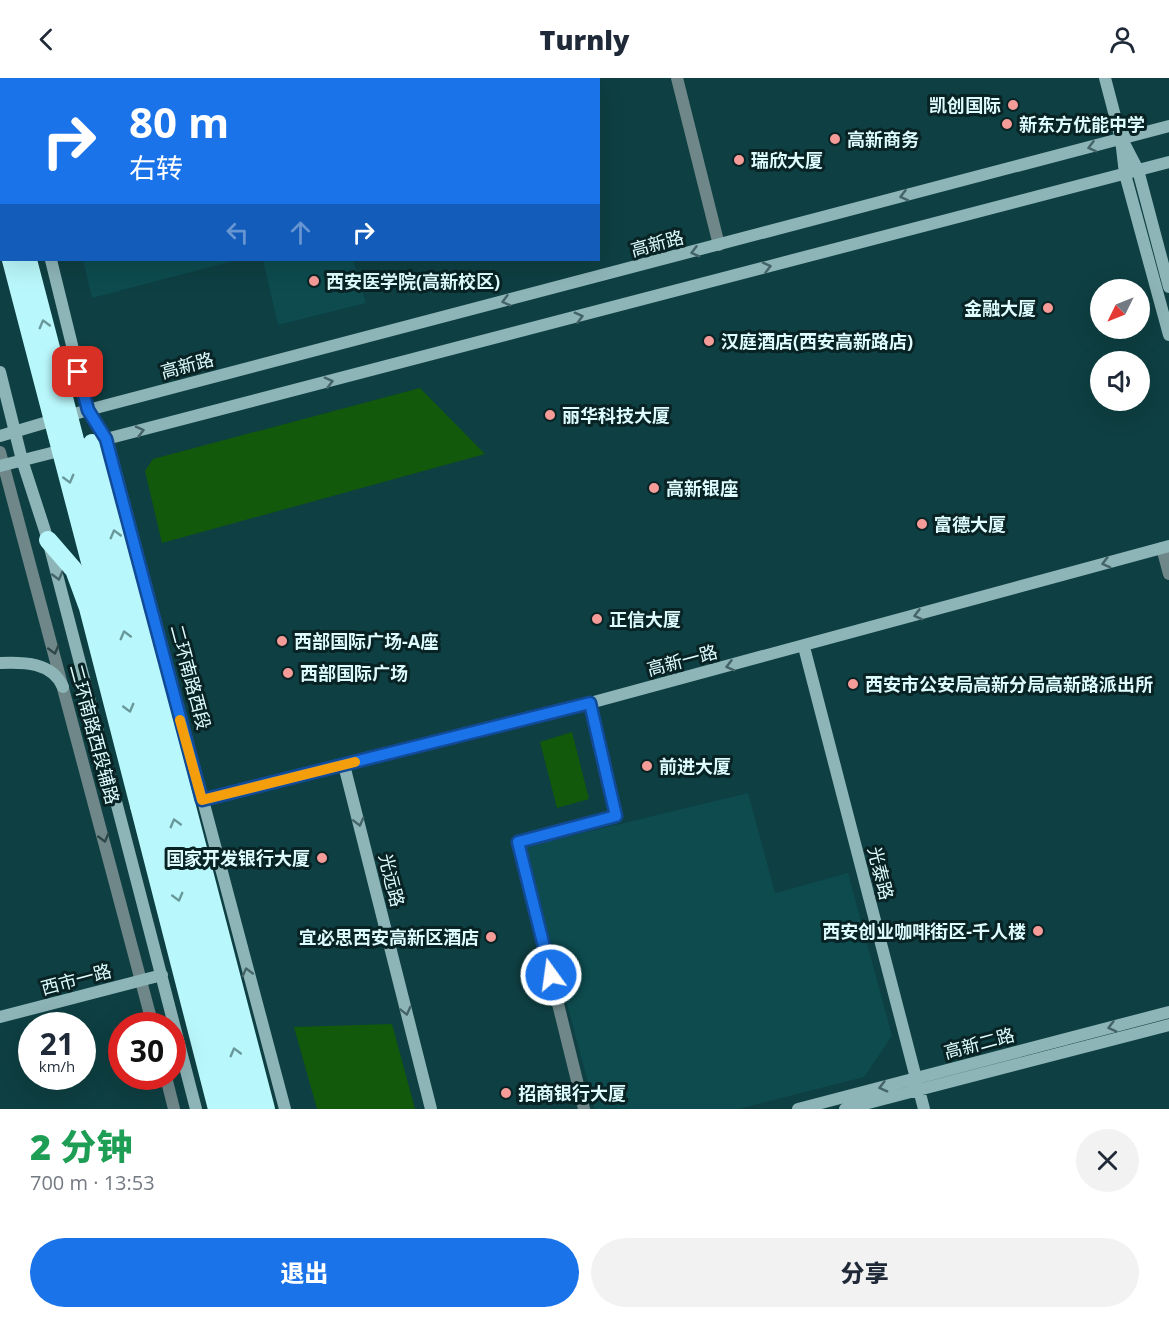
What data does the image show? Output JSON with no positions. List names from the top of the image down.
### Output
{
  "streets": {
    "main road": [
      "高新路",
      "高新一路",
      "二环南路西段",
      "光泰路",
      "光远路",
      "西市一路",
      "高新二路"
    ],
    "street": ["二环南路西段辅路"]
  },
  "crossings": [
    ["高新路", "二环南路西段"],
    ["高新一路", "二环南路西段"],
    ["高新一路", "光泰路"],
    ["高新一路", "光远路"],
    ["二环南路西段辅路", "西市一路"],
    ["光泰路", "高新二路"]
  ],
  "one_way": ["高新一路", "二环南路西段辅路", "光远路"],
  "places": [
    "凯创国际",
    "新东方优能中学",
    "高新商务",
    "瑞欣大厦",
    "西安医学院(高新校区)",
    "金融大厦",
    "汉庭酒店(西安高新路店)",
    "丽华科技大厦",
    "高新银座",
    "富德大厦",
    "正信大厦",
    "西部国际广场-A座",
    "西部国际广场",
    "西安市公安局高新分局高新路派出所",
    "前进大厦",
    "国家开发银行大厦",
    "西安创业咖啡街区-千人楼",
    "宜必思西安高新区酒店",
    "招商银行大厦"
  ],
  "north": "bottom left",
  "page": {
    "header": "Turnly",
    "turn": ["80 m", "右转"],
    "speed": "21 km/h",
    "limit": "30",
    "heading": ["2 分钟", "700 m · 13:53"],
    "buttons": ["退出", "分享"]
  }
}
